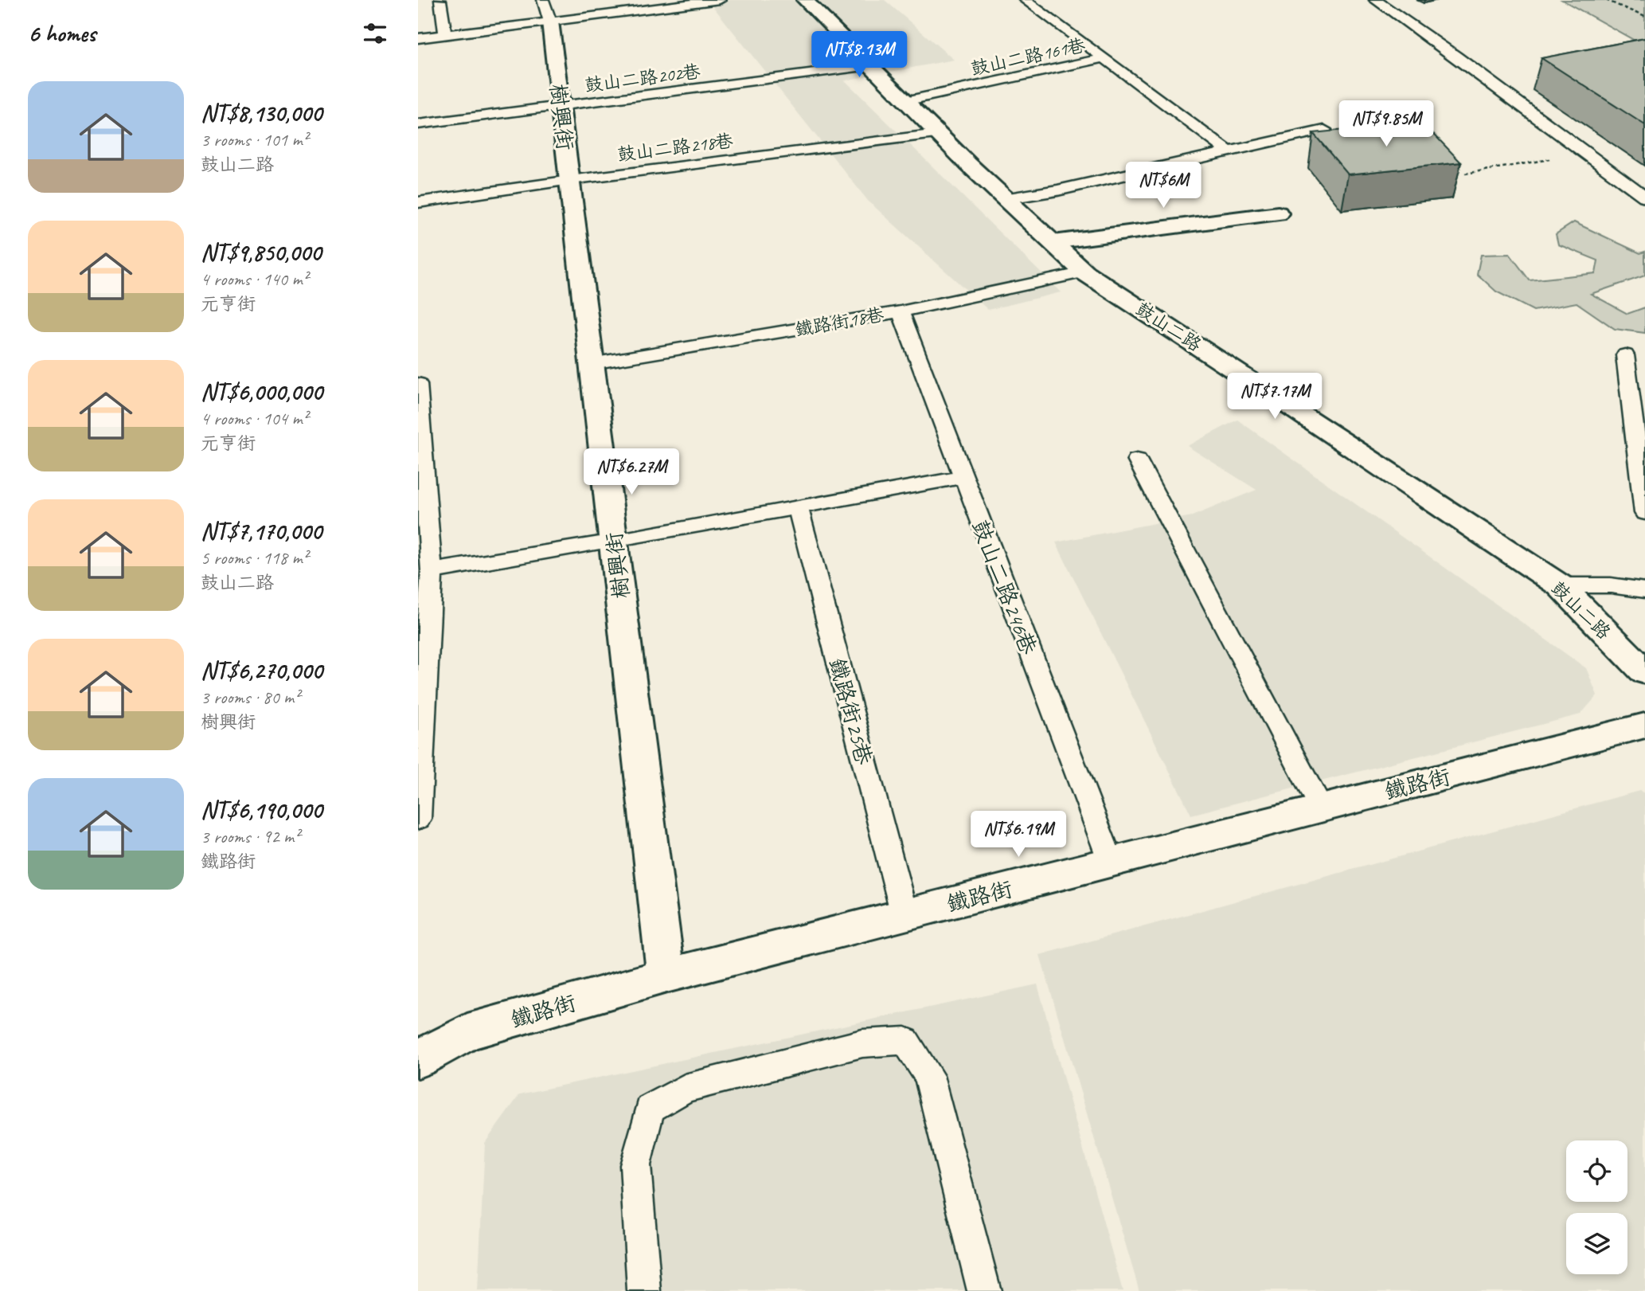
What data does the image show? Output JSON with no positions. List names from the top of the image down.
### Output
{
  "streets": {
    "street": ["樹興街", "鼓山二路", "鐵路街"],
    "lane": [
      "鼓山二路161巷",
      "鼓山二路202巷",
      "鼓山二路218巷",
      "鐵路街18巷",
      "鼓山二路246巷",
      "鐵路街25巷"
    ]
  },
  "crossings": [
    ["鼓山二路161巷", "鼓山二路"],
    ["鼓山二路202巷", "樹興街"],
    ["鼓山二路202巷", "鼓山二路"],
    ["樹興街", "鼓山二路218巷"],
    ["樹興街", "鐵路街18巷"],
    ["樹興街", "鐵路街"],
    ["鼓山二路218巷", "鼓山二路"],
    ["鐵路街18巷", "鼓山二路"],
    ["鐵路街18巷", "鼓山二路246巷"],
    ["鼓山二路246巷", "鐵路街"],
    ["鐵路街25巷", "鐵路街"]
  ],
  "page": {
    "heading": "6 homes",
    "price": [
      "NT$8.13M",
      "NT$9.85M",
      "NT$6M",
      "NT$7.17M",
      "NT$6.27M",
      "NT$6.19M"
    ],
    "list": [
      {
        "name": "NT$8,130,000",
        "note": "3 rooms · 101 m² · 鼓山二路"
      },
      {
        "name": "NT$9,850,000",
        "note": "4 rooms · 140 m² · 元亨街"
      },
      {
        "name": "NT$6,000,000",
        "note": "4 rooms · 104 m² · 元亨街"
      },
      {
        "name": "NT$7,170,000",
        "note": "5 rooms · 118 m² · 鼓山二路"
      },
      {
        "name": "NT$6,270,000",
        "note": "3 rooms · 80 m² · 樹興街"
      },
      {
        "name": "NT$6,190,000",
        "note": "3 rooms · 92 m² · 鐵路街"
      }
    ]
  }
}
